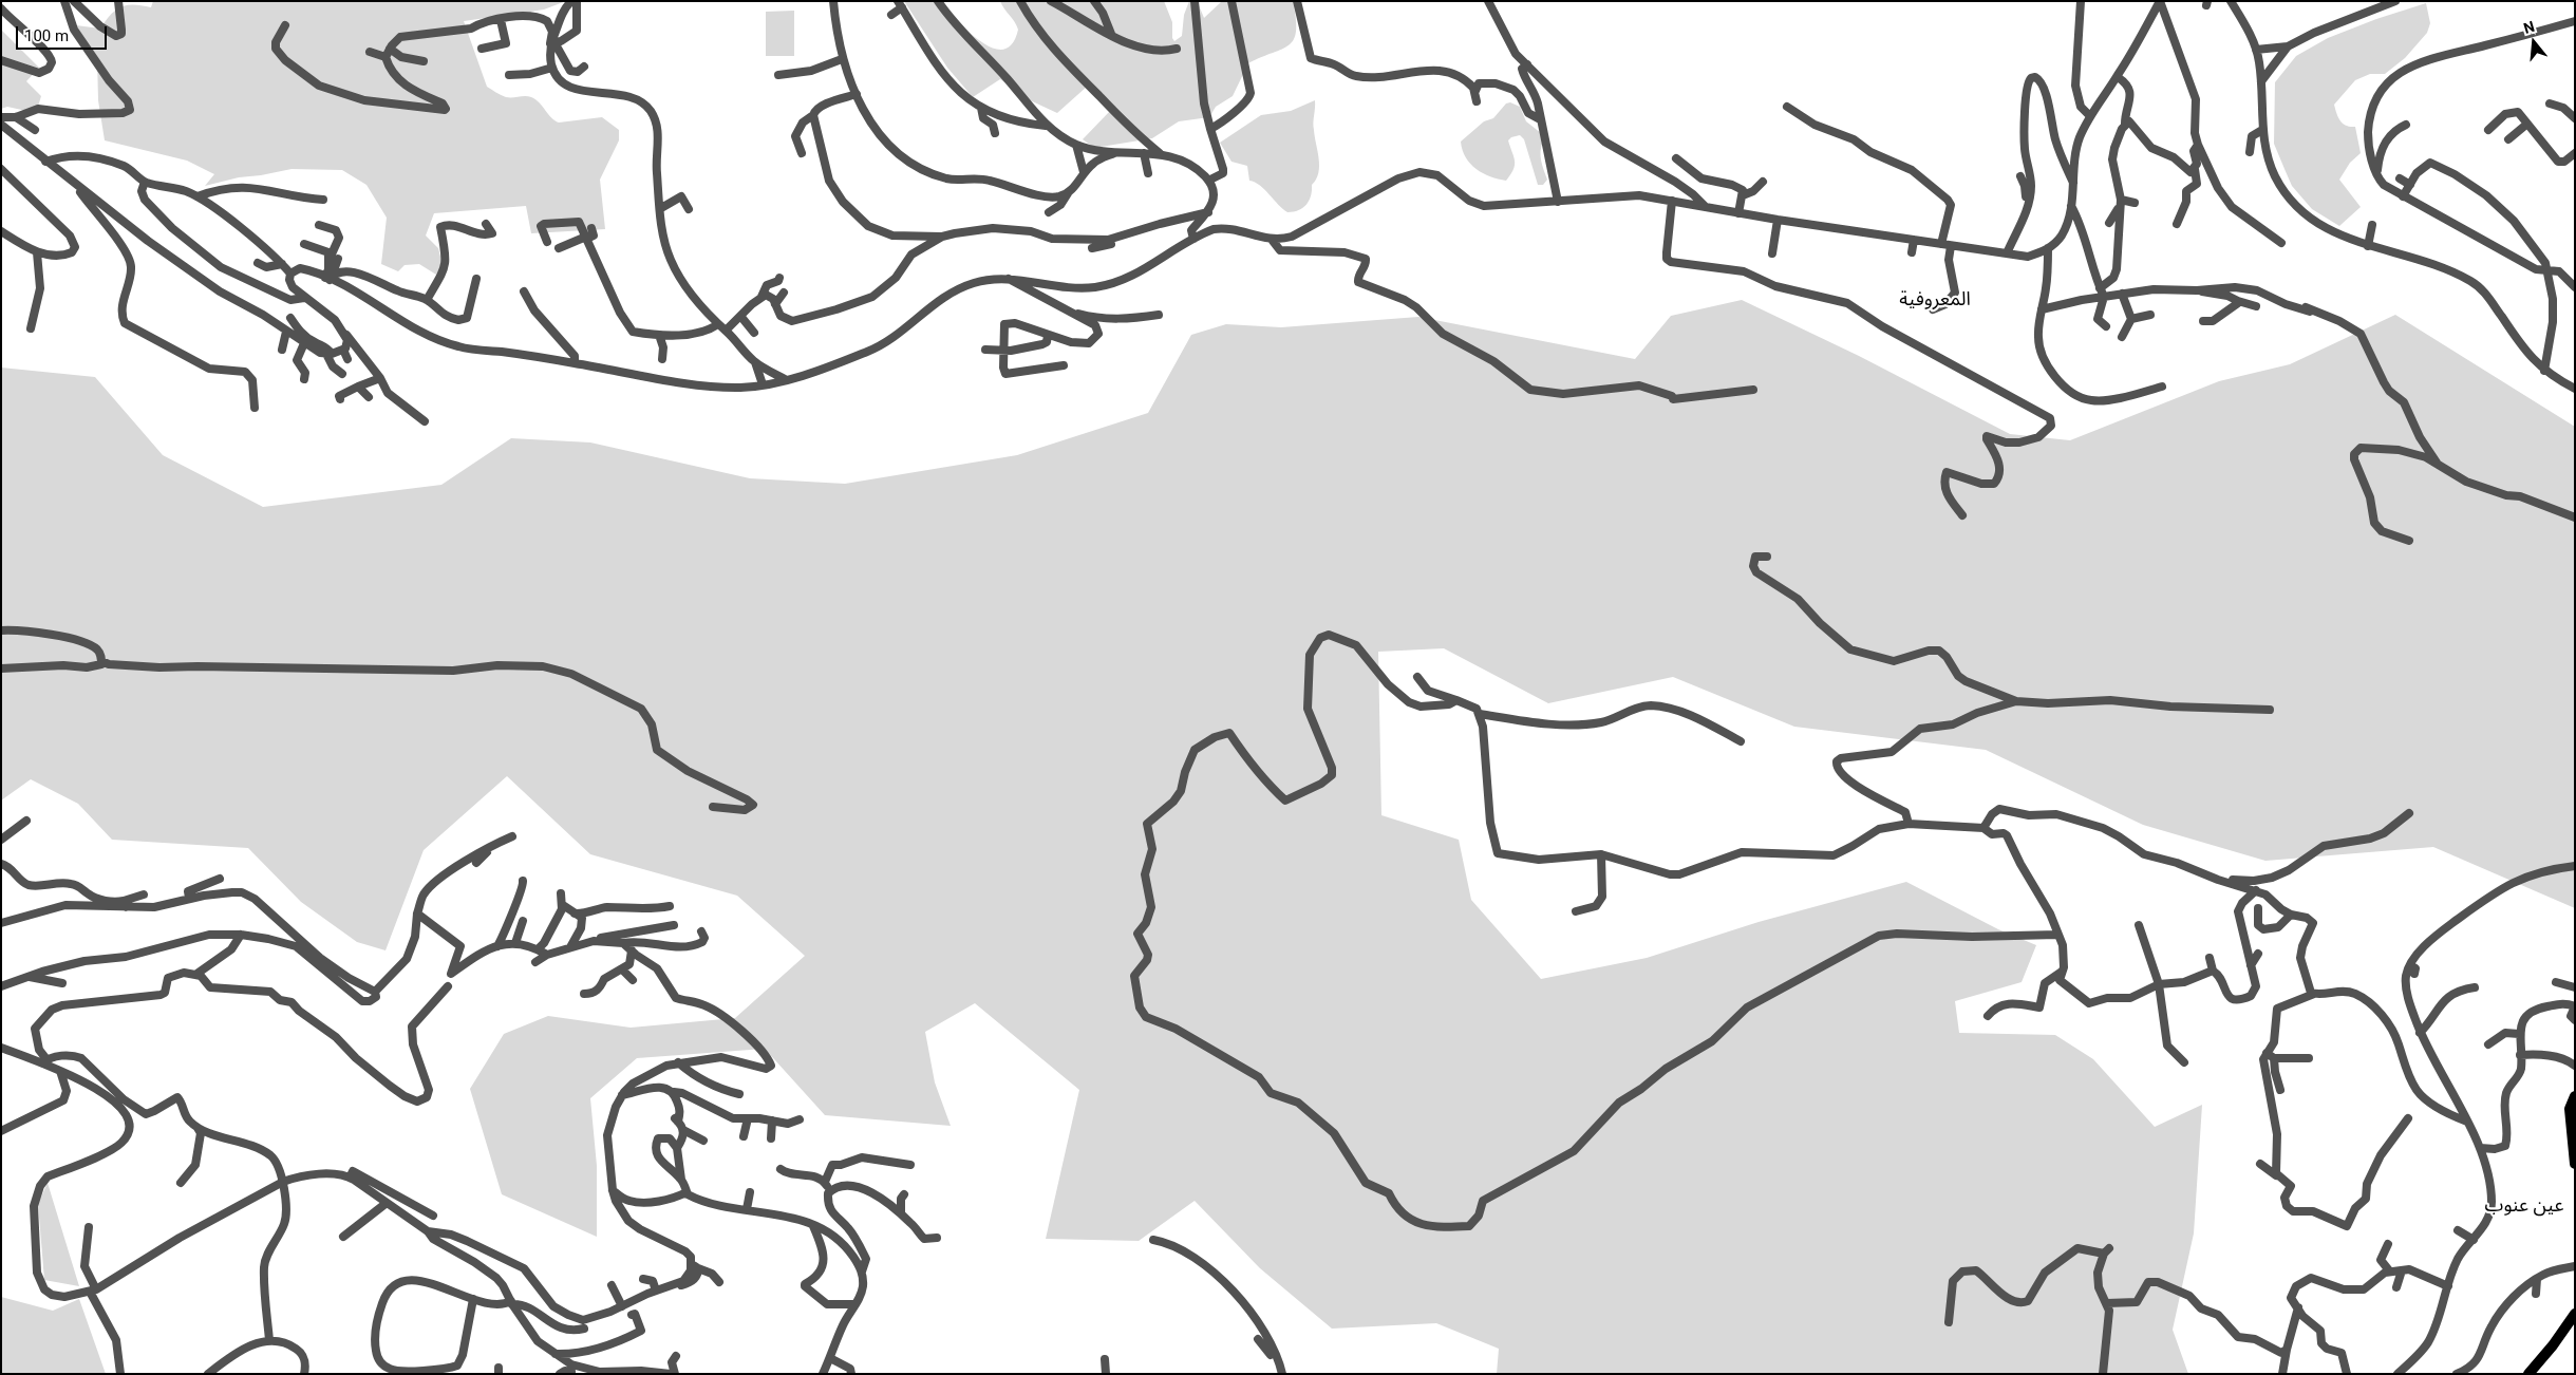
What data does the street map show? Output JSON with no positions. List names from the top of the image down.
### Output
{
  "districts": ["المعروفية", "عين عنوب"],
  "scale_bar": "100 m",
  "north": "top"
}
